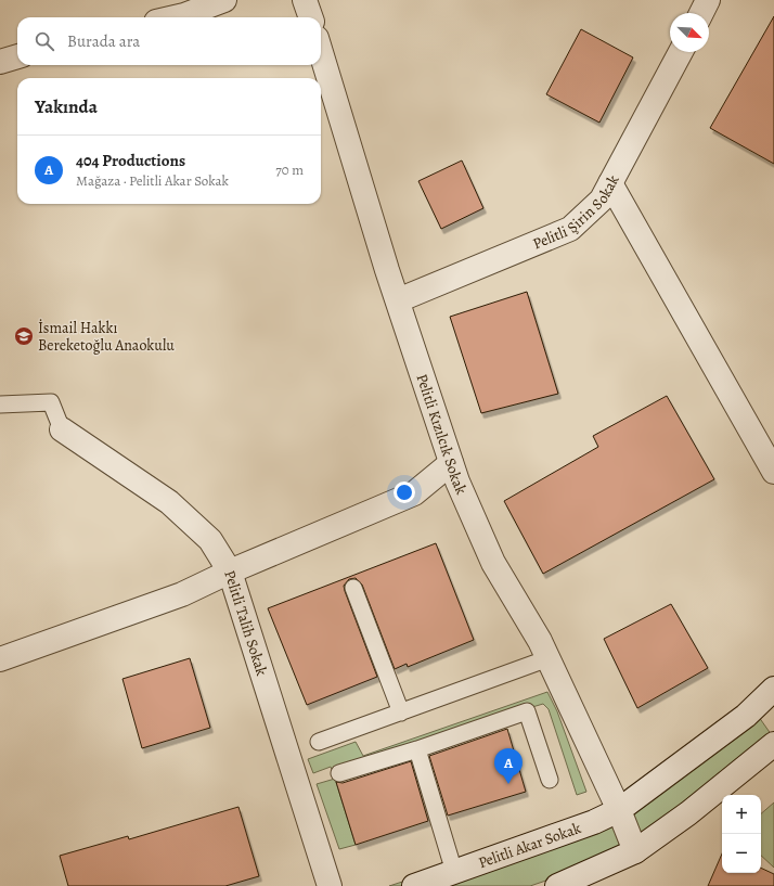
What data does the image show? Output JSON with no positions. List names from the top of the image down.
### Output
{
  "streets": {
    "street": [
      "Pelitli Şirin Sokak",
      "Pelitli Kızılcık Sokak",
      "Pelitli Talih Sokak",
      "Pelitli Akar Sokak"
    ]
  },
  "crossings": [
    ["Pelitli Şirin Sokak", "Pelitli Kızılcık Sokak"],
    ["Pelitli Kızılcık Sokak", "Pelitli Akar Sokak"]
  ],
  "places": {
    "school or university": ["İsmail Hakkı Bereketoğlu Anaokulu"]
  },
  "north": "bottom right",
  "page": {
    "search": "Burada ara",
    "heading": "Yakında",
    "list": [
      {
        "mark": "A",
        "name": "404 Productions",
        "note": "Mağaza · Pelitli Akar Sokak",
        "value": "70 m"
      }
    ],
    "pins": "A",
    "map_buttons": ["+", "−"]
  }
}
